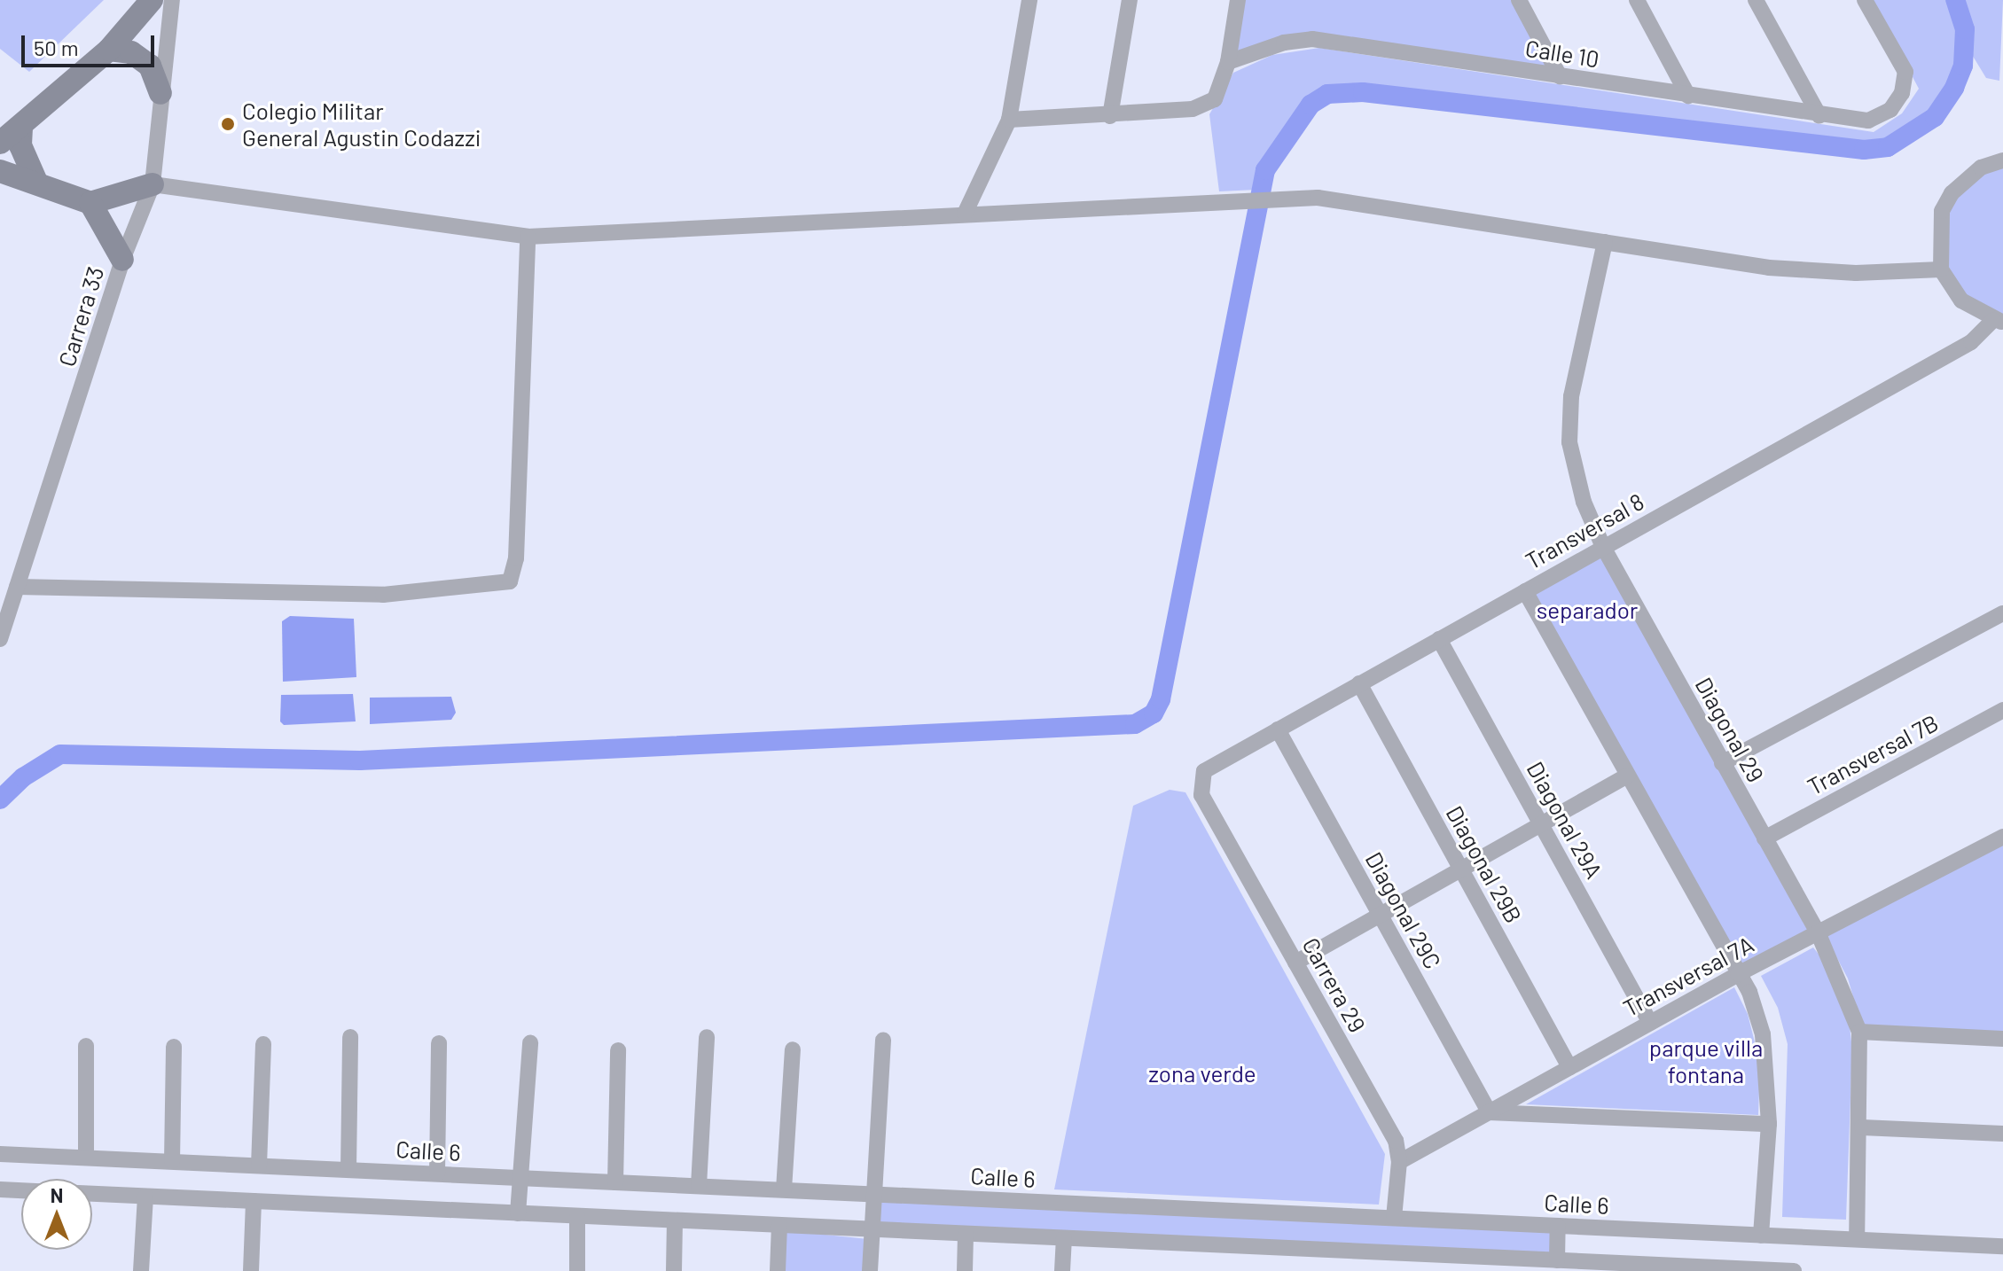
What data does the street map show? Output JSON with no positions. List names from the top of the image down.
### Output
{
  "streets": {
    "street": [
      "Calle 10",
      "Carrera 33",
      "Transversal 8",
      "Diagonal 29",
      "Transversal 7B",
      "Diagonal 29A",
      "Diagonal 29B",
      "Diagonal 29C",
      "Transversal 7A",
      "Carrera 29",
      "Calle 6"
    ]
  },
  "crossings": [
    ["Transversal 8", "Diagonal 29"],
    ["Transversal 8", "Diagonal 29A"],
    ["Transversal 8", "Diagonal 29B"],
    ["Transversal 8", "Diagonal 29C"],
    ["Transversal 8", "Carrera 29"],
    ["Diagonal 29", "Transversal 7B"],
    ["Diagonal 29", "Transversal 7A"],
    ["Diagonal 29", "Calle 6"],
    ["Diagonal 29A", "Transversal 7A"],
    ["Diagonal 29B", "Transversal 7A"],
    ["Diagonal 29C", "Transversal 7A"],
    ["Transversal 7A", "Carrera 29"],
    ["Carrera 29", "Calle 6"]
  ],
  "parks": ["separador", "parque villa fontana", "zona verde"],
  "places": ["Colegio Militar General Agustin Codazzi"],
  "scale_bar": "50 m",
  "north": "top"
}
